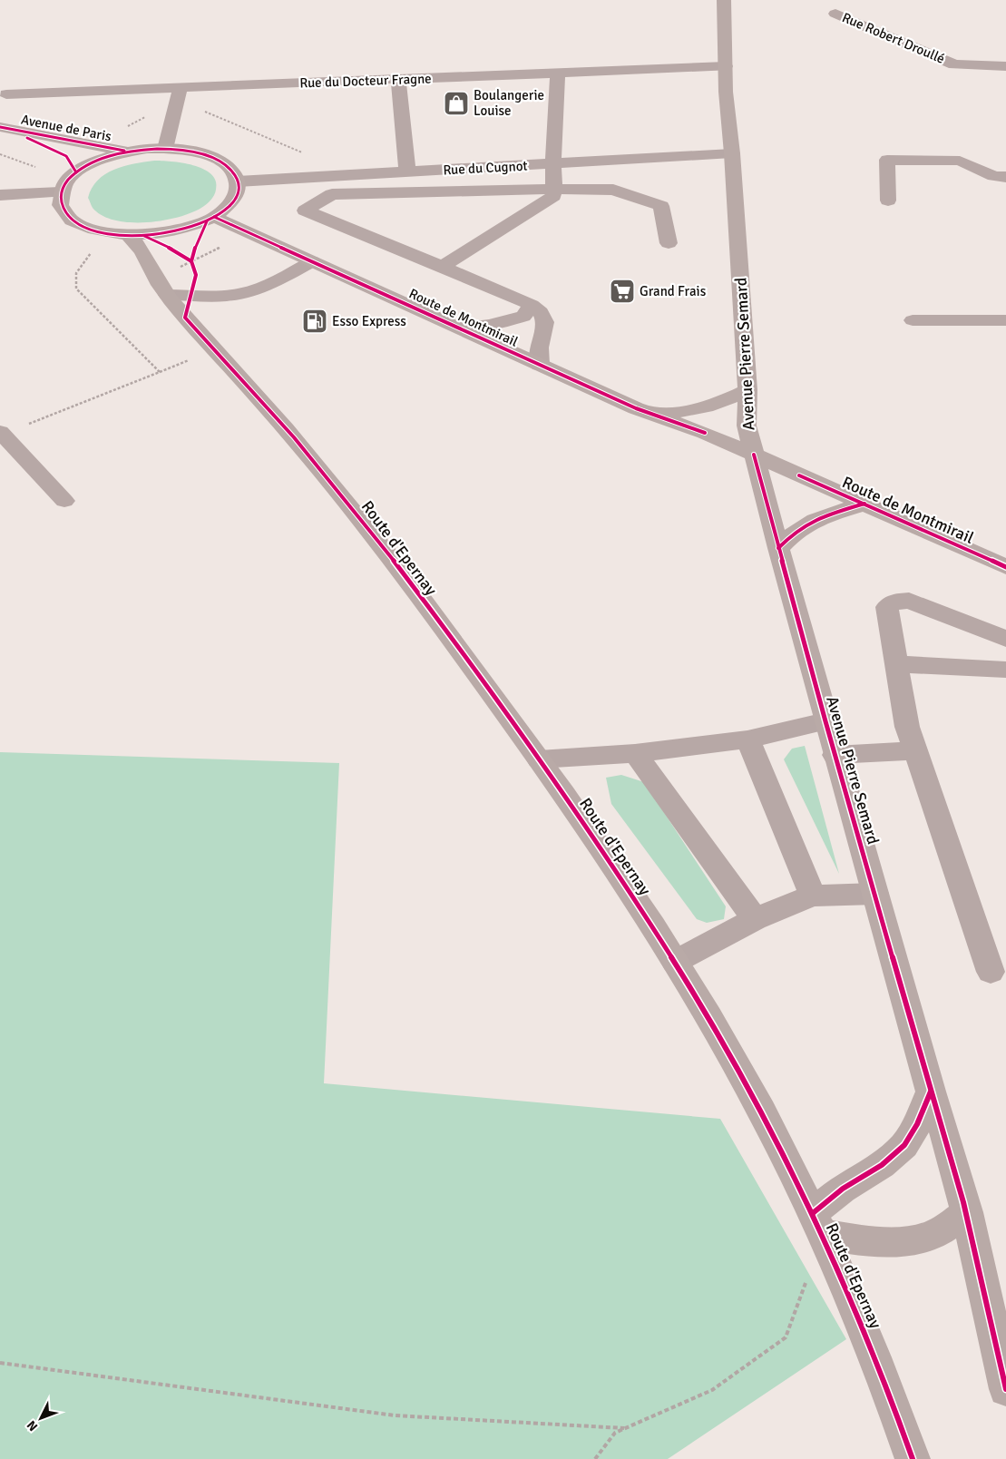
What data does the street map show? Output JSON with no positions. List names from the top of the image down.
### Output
{
  "streets": {
    "main road": [
      "Avenue de Paris",
      "Route de Montmirail",
      "Avenue Pierre Semard",
      "Route d'Epernay"
    ],
    "street": ["Rue Robert Droullé", "Rue du Docteur Fragne", "Rue du Cugnot"]
  },
  "crossings": [
    ["Rue du Docteur Fragne", "Avenue Pierre Semard"],
    ["Rue du Cugnot", "Avenue Pierre Semard"],
    ["Route de Montmirail", "Avenue Pierre Semard"]
  ],
  "places": {
    "shop": ["Boulangerie Louise"],
    "supermarket": ["Grand Frais"],
    "fuel station": ["Esso Express"]
  },
  "north": "bottom left"
}
